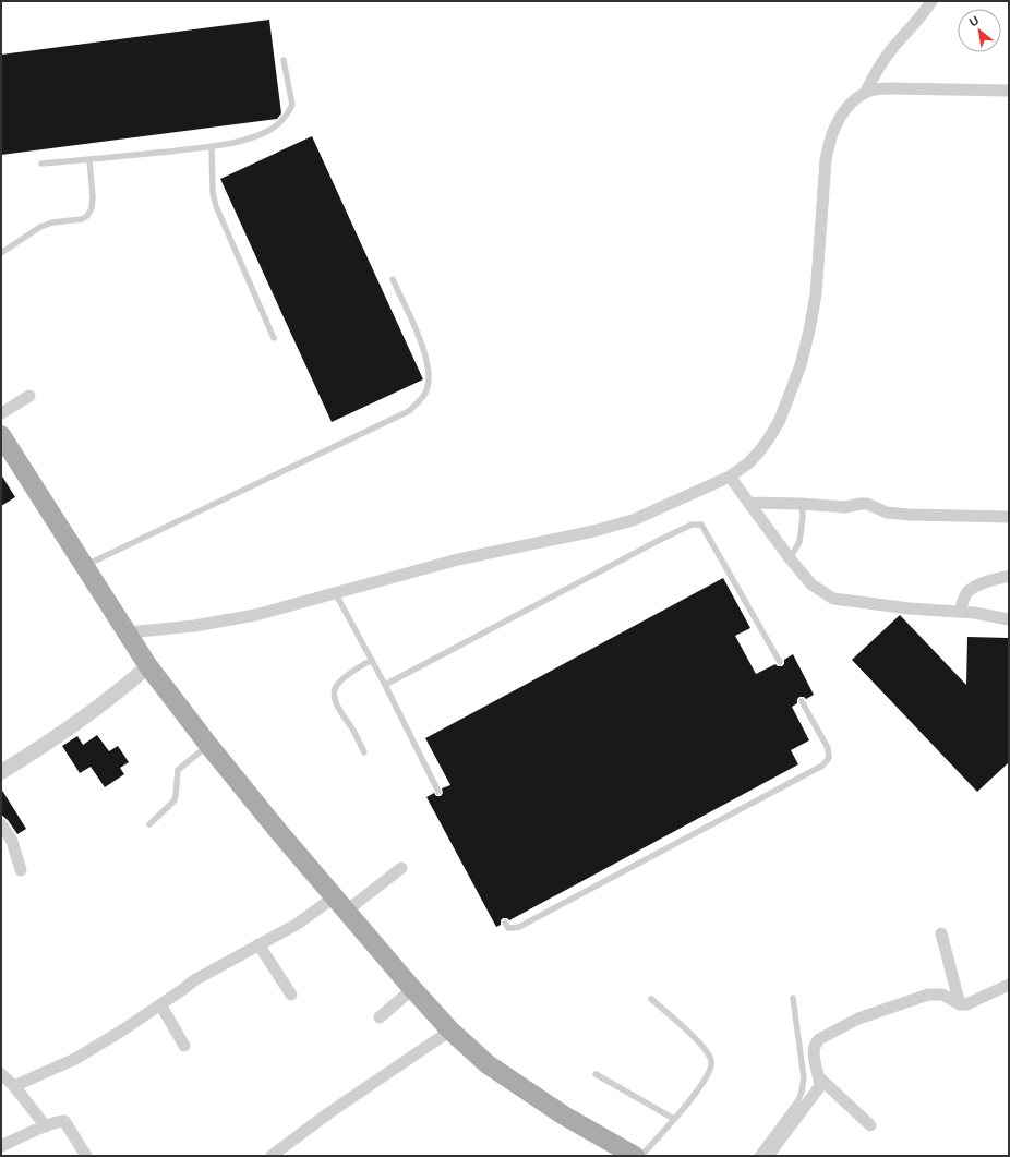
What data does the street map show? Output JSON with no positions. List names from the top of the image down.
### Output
{
  "north": "top left"
}
